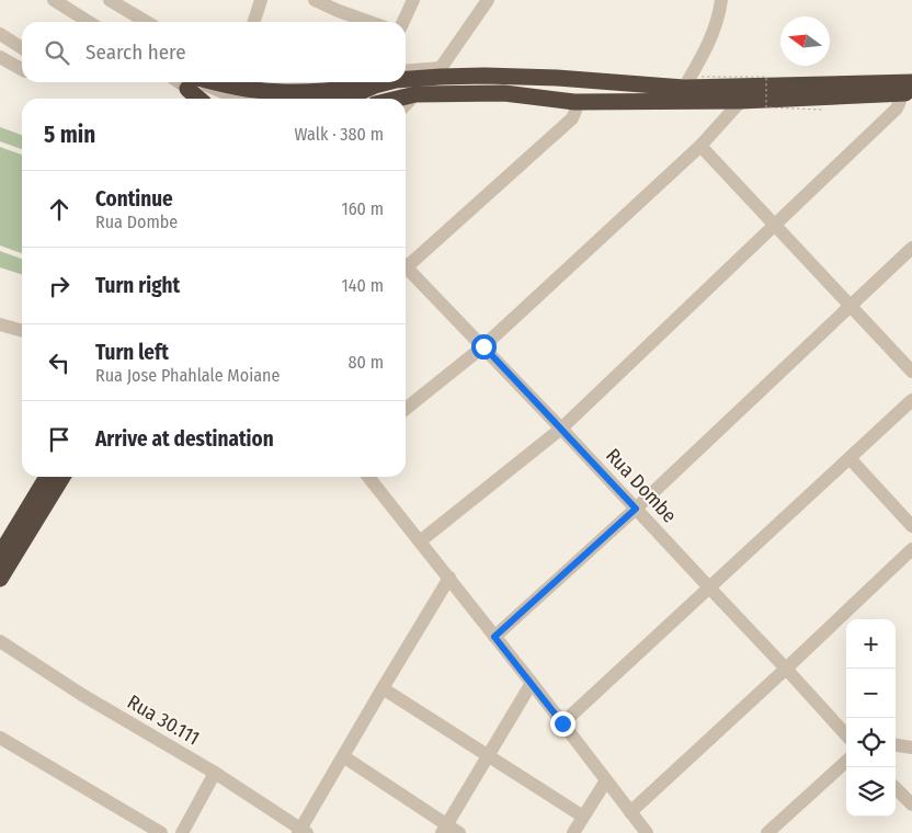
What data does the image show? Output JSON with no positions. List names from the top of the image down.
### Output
{
  "streets": {
    "street": ["Rua Dombe", "Rua 30.111"]
  },
  "north": "left",
  "page": {
    "search": "Search here",
    "heading": ["5 min", "Walk · 380 m"],
    "list": [
      ["Continue", "Rua Dombe", "160 m"],
      ["Turn right", "140 m"],
      ["Turn left", "Rua Jose Phahlale Moiane", "80 m"],
      "Arrive at destination"
    ],
    "map_buttons": ["+", "−"]
  }
}
